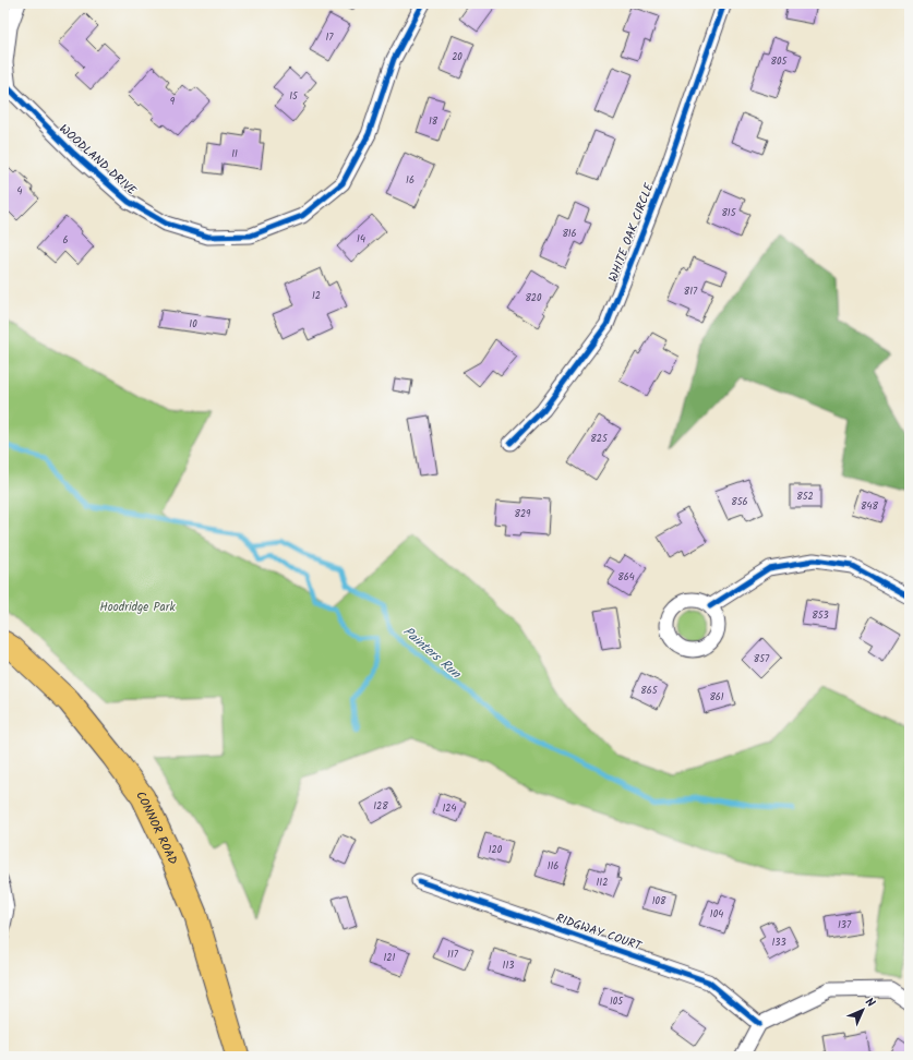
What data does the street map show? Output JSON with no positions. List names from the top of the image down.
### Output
{
  "streets": {
    "main road": ["CONNOR ROAD"],
    "street": ["WOODLAND DRIVE", "WHITE OAK CIRCLE", "RIDGWAY COURT"]
  },
  "water": ["Painters Run"],
  "parks": ["Hoodridge Park"],
  "house_numbers": [
    "17",
    "20",
    "805",
    "15",
    "9",
    "18",
    "11",
    "16",
    "4",
    "815",
    "816",
    "14",
    "6",
    "817",
    "12",
    "820",
    "10",
    "825",
    "852",
    "856",
    "848",
    "829",
    "864",
    "853",
    "857",
    "865",
    "861",
    "128",
    "124",
    "120",
    "116",
    "112",
    "108",
    "104",
    "137",
    "133",
    "117",
    "121",
    "113",
    "105"
  ],
  "north": "top right"
}
